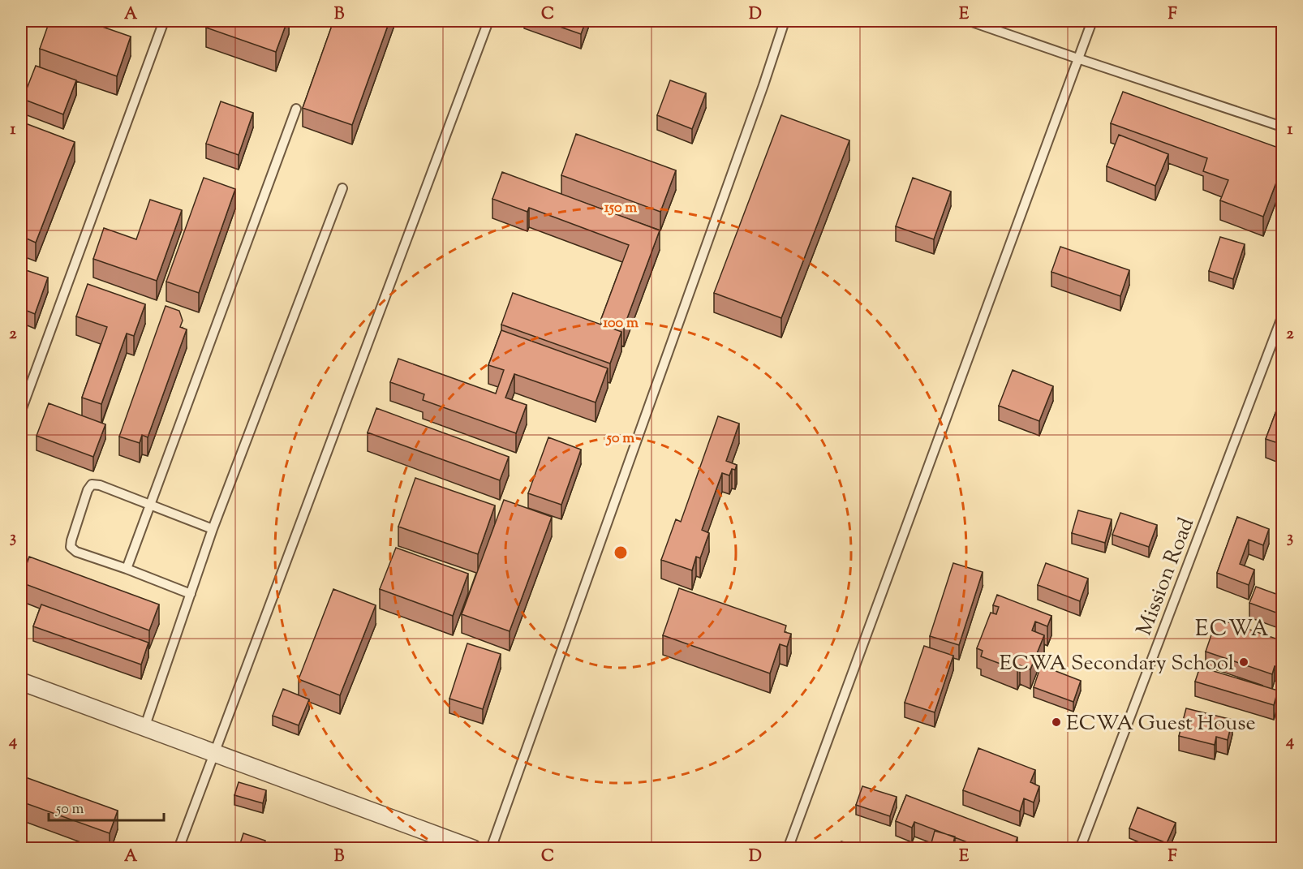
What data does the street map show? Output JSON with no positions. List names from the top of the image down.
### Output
{
  "streets": {
    "lane": ["Mission Road"]
  },
  "districts": ["ECWA"],
  "places": ["ECWA Secondary School", "ECWA Guest House"],
  "scale_bar": "50 m",
  "grid": {
    "columns": [
      "A",
      "B",
      "C",
      "D",
      "E",
      "F"
    ],
    "rows": [
      "1",
      "2",
      "3",
      "4"
    ]
  },
  "rings": ["150 m", "100 m", "50 m"]
}
